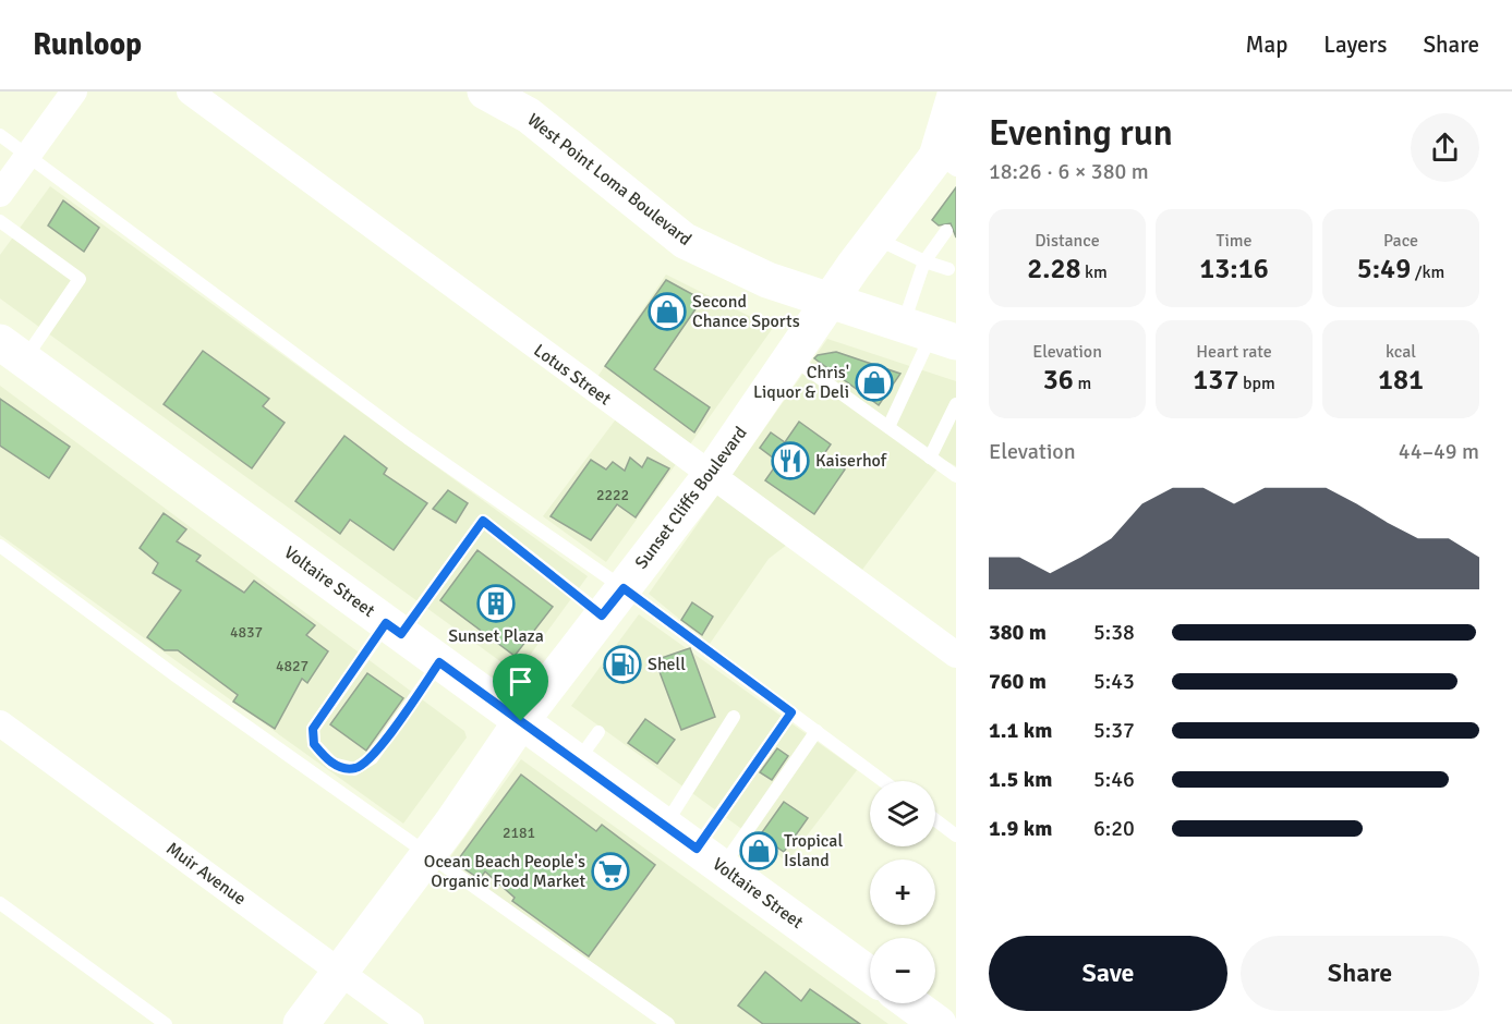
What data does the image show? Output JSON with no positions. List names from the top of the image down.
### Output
{
  "streets": {
    "main road": ["West Point Loma Boulevard", "Sunset Cliffs Boulevard", "Voltaire Street"],
    "street": ["Lotus Street", "Muir Avenue"]
  },
  "crossings": [
    ["West Point Loma Boulevard", "Sunset Cliffs Boulevard"],
    ["Lotus Street", "Sunset Cliffs Boulevard"],
    ["Sunset Cliffs Boulevard", "Voltaire Street"],
    ["Sunset Cliffs Boulevard", "Muir Avenue"]
  ],
  "places": {
    "shop": ["Second Chance Sports", "Chris' Liquor & Deli", "Tropical Island"],
    "restaurant": ["Kaiserhof"],
    "building": ["Sunset Plaza"],
    "fuel station": ["Shell"],
    "supermarket": ["Ocean Beach People's Organic Food Market"]
  },
  "house_numbers": [
    "2222",
    "4837",
    "4827",
    "2181"
  ],
  "page": {
    "header": "Runloop",
    "nav": ["Map", "Layers", "Share"],
    "heading": ["Evening run", "18:26 · 6 × 380 m"],
    "stats": [
      ["Distance", "2.28 km"],
      ["Time", "13:16"],
      ["Pace", "5:49 /km"],
      ["Elevation", "36 m"],
      ["Heart rate", "137 bpm"],
      ["kcal", "181"]
    ],
    "chart": ["Elevation", "44–49 m"],
    "list": [
      {
        "name": "380 m",
        "note": "5:38"
      },
      {
        "name": "760 m",
        "note": "5:43"
      },
      {
        "name": "1.1 km",
        "note": "5:37"
      },
      {
        "name": "1.5 km",
        "note": "5:46"
      },
      {
        "name": "1.9 km",
        "note": "6:20"
      }
    ],
    "map_buttons": ["+", "−"],
    "buttons": ["Save", "Share"]
  }
}
